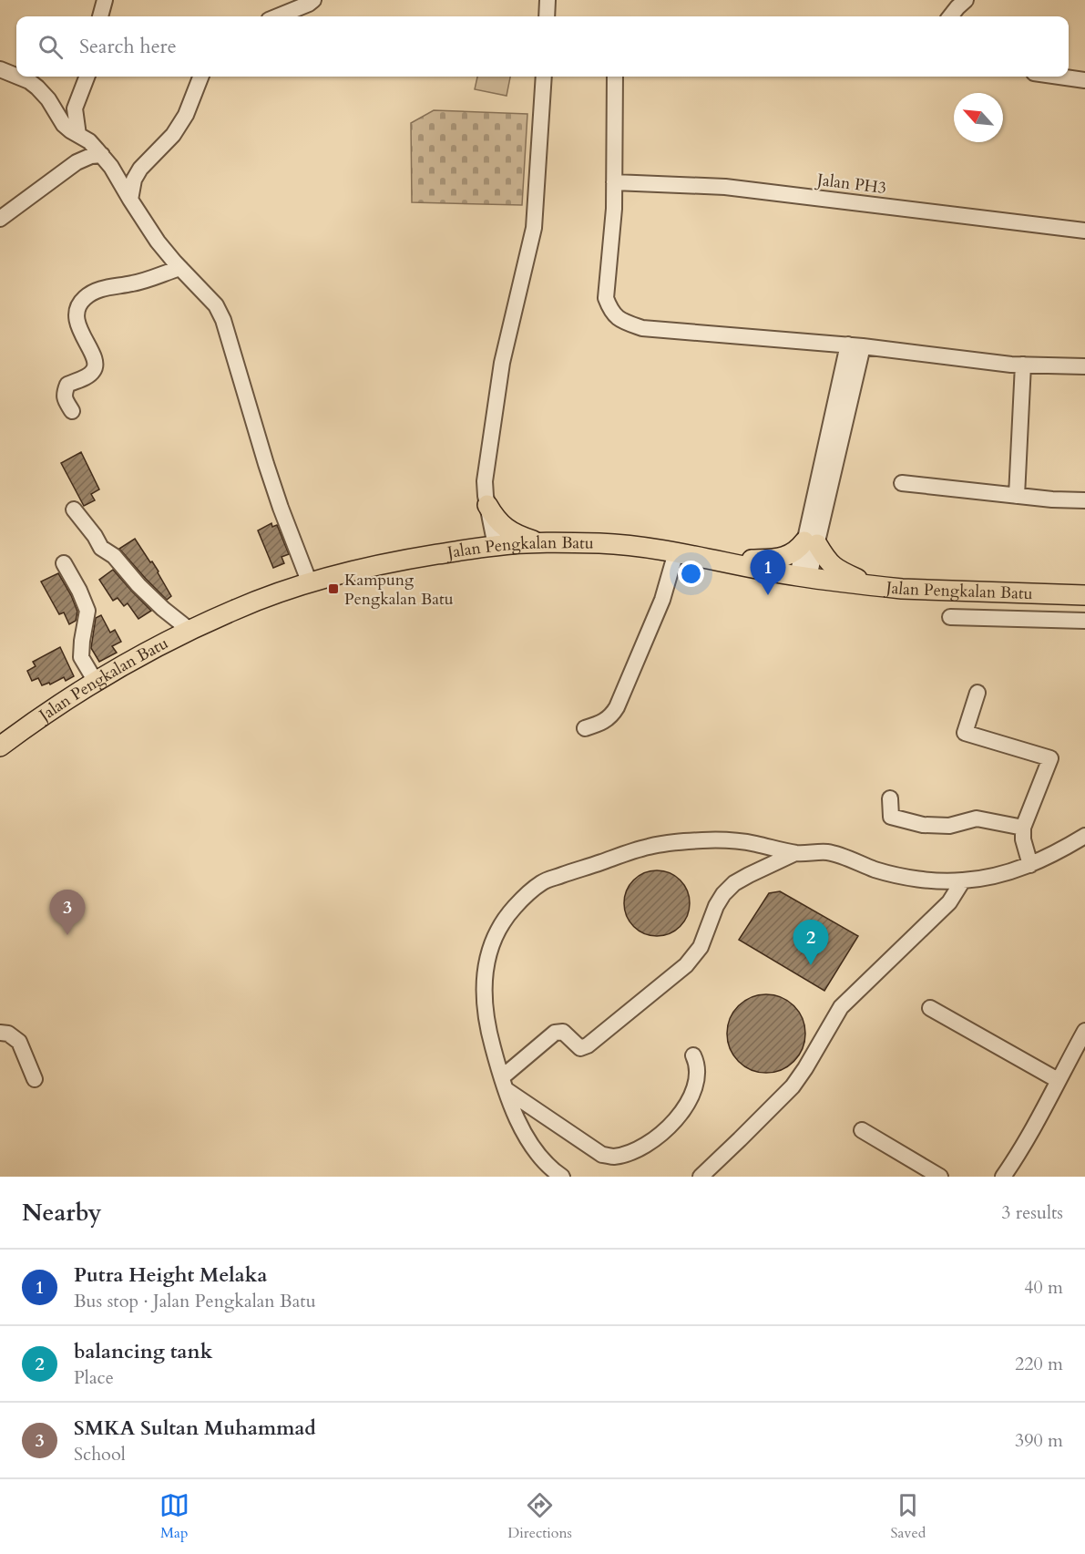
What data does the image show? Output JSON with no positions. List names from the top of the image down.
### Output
{
  "streets": {
    "main road": ["Jalan Pengkalan Batu"],
    "street": ["Jalan PH3"]
  },
  "places": {
    "transit": ["Kampung Pengkalan Batu"]
  },
  "north": "top left",
  "page": {
    "search": "Search here",
    "pins": ["1", "3", "2"],
    "heading": ["Nearby", "3 results"],
    "list": [
      {
        "mark": "1",
        "name": "Putra Height Melaka",
        "note": "Bus stop · Jalan Pengkalan Batu",
        "value": "40 m"
      },
      {
        "mark": "2",
        "name": "balancing tank",
        "note": "Place",
        "value": "220 m"
      },
      {
        "mark": "3",
        "name": "SMKA Sultan Muhammad",
        "note": "School",
        "value": "390 m"
      }
    ],
    "nav": ["Map", "Directions", "Saved"]
  }
}
